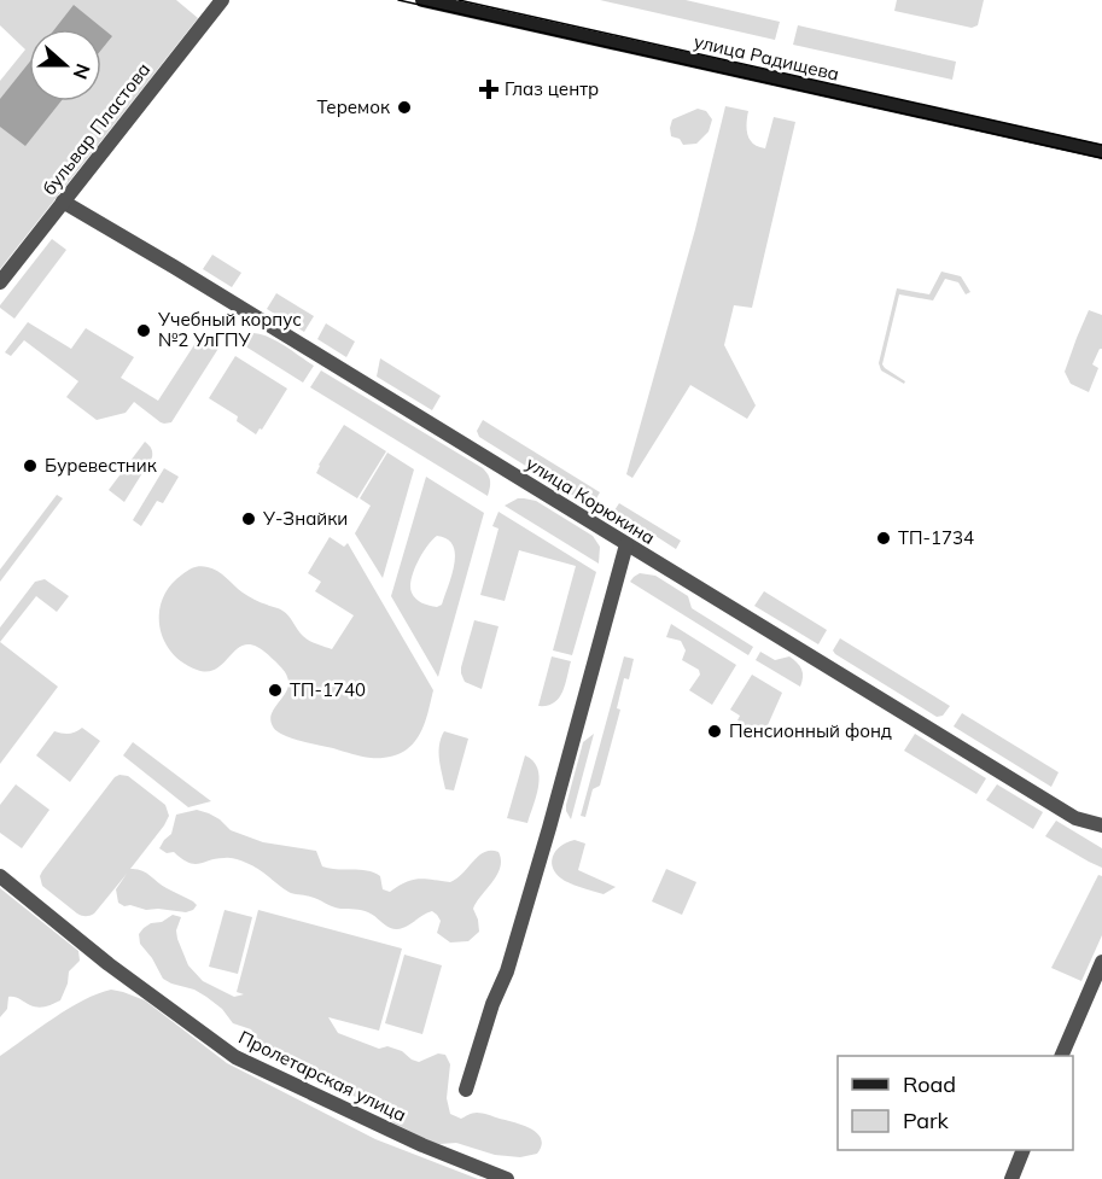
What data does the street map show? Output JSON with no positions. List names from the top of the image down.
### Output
{
  "streets": {
    "street": [
      "улица Радищева",
      "бульвар Пластова",
      "улица Корюкина",
      "Пролетарская улица"
    ]
  },
  "crossings": [
    ["бульвар Пластова", "улица Корюкина"]
  ],
  "places": {
    "health": ["Глаз центр"],
    "other": [
      "Теремок",
      "Учебный корпус №2 УлГПУ",
      "Буревестник",
      "У-Знайки",
      "ТП-1734",
      "ТП-1740",
      "Пенсионный фонд"
    ]
  },
  "legend": ["Road", "Park"],
  "north": "right"
}
